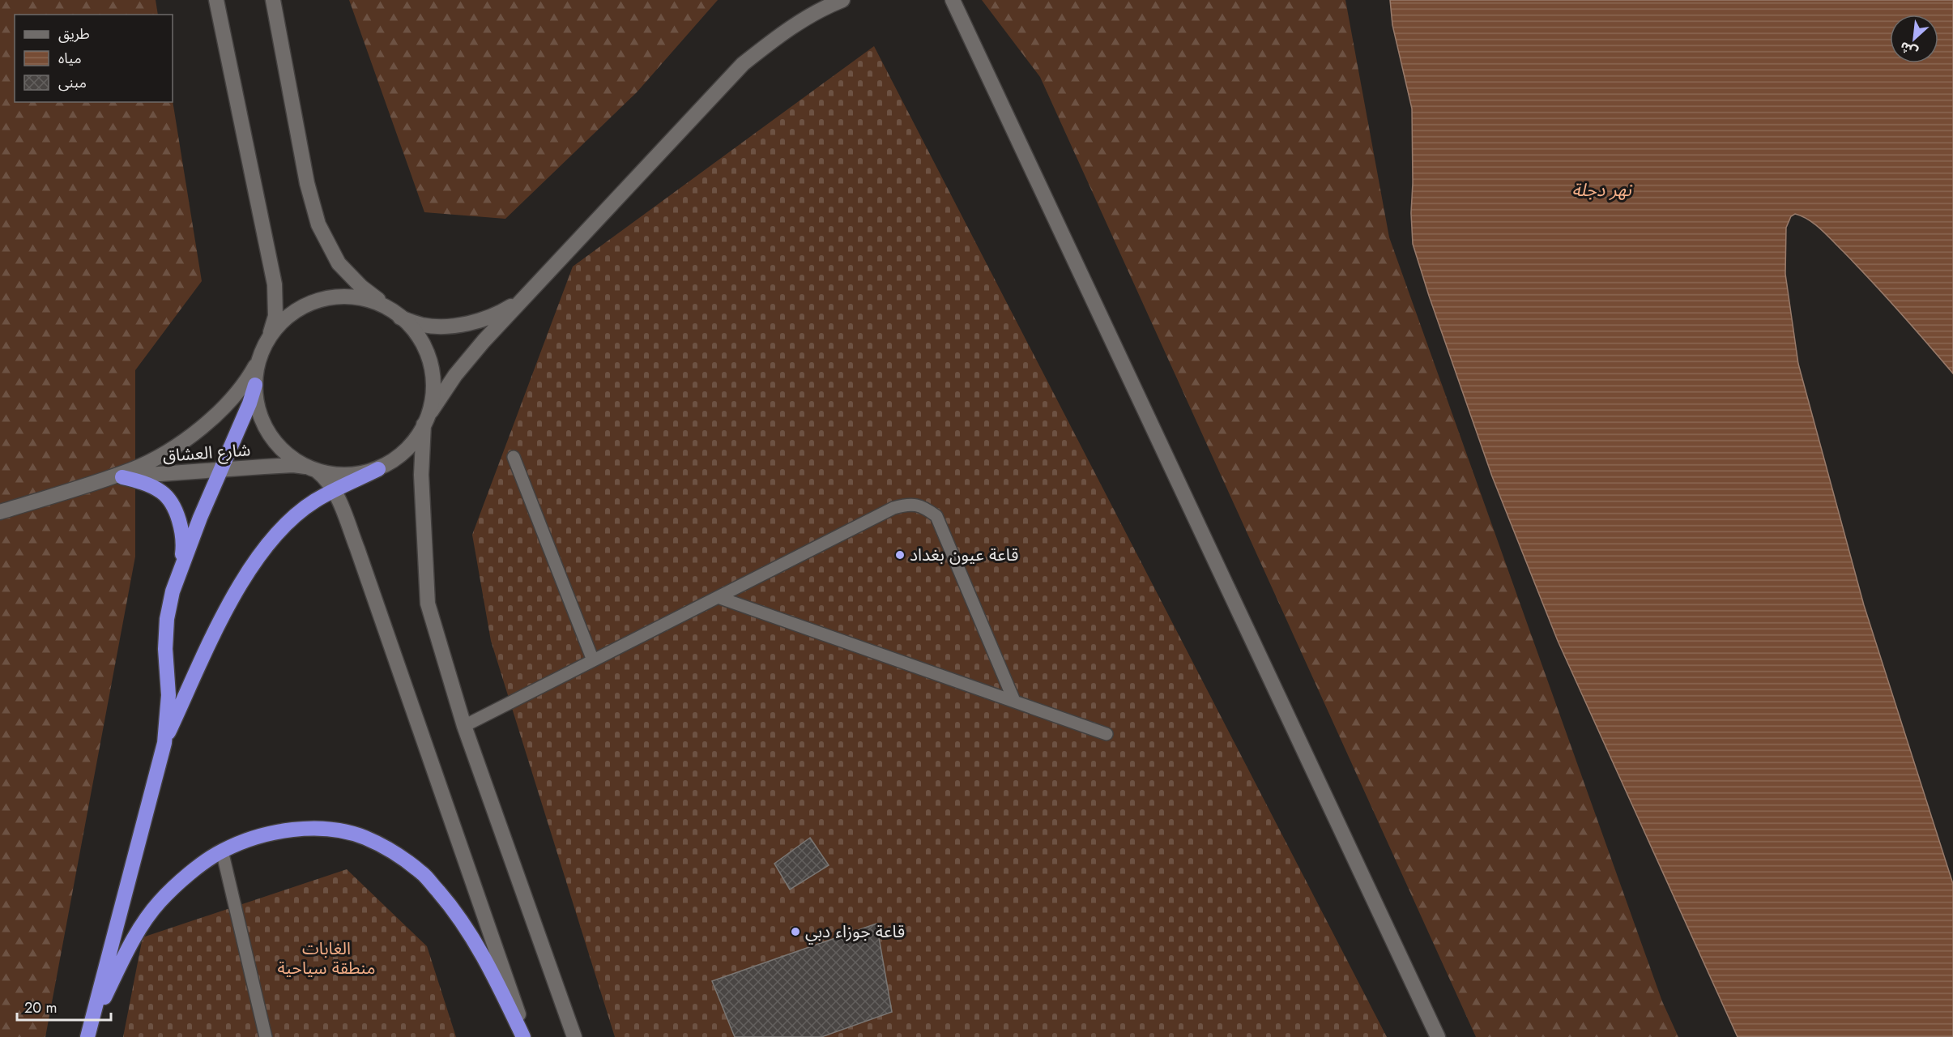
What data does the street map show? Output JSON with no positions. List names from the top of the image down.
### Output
{
  "streets": {
    "main road": ["شارع العشاق"]
  },
  "water": ["نهر دجلة"],
  "parks": ["الغابات منطقة سياحية"],
  "places": ["قاعة عيون بغداد", "قاعة جوزاء دبي"],
  "legend": ["طريق", "مياه", "مبنى"],
  "scale_bar": "20 m",
  "north": "bottom left"
}
